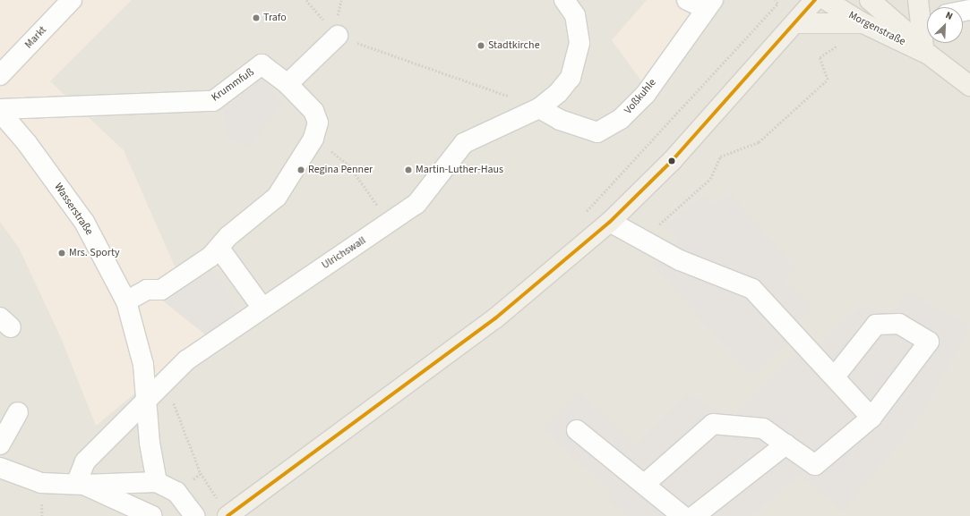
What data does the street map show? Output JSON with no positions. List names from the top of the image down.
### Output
{
  "streets": {
    "main road": ["Morgenstraße"],
    "street": [
      "Markt",
      "Krummfuß",
      "Voßkuhle",
      "Wasserstraße",
      "Ulrichswall"
    ]
  },
  "crossings": [
    ["Krummfuß", "Wasserstraße"],
    ["Voßkuhle", "Ulrichswall"],
    ["Wasserstraße", "Ulrichswall"]
  ],
  "places": [
    "Trafo",
    "Stadtkirche",
    "Regina Penner",
    "Martin-Luther-Haus",
    "Mrs. Sporty"
  ],
  "north": "top right"
}
